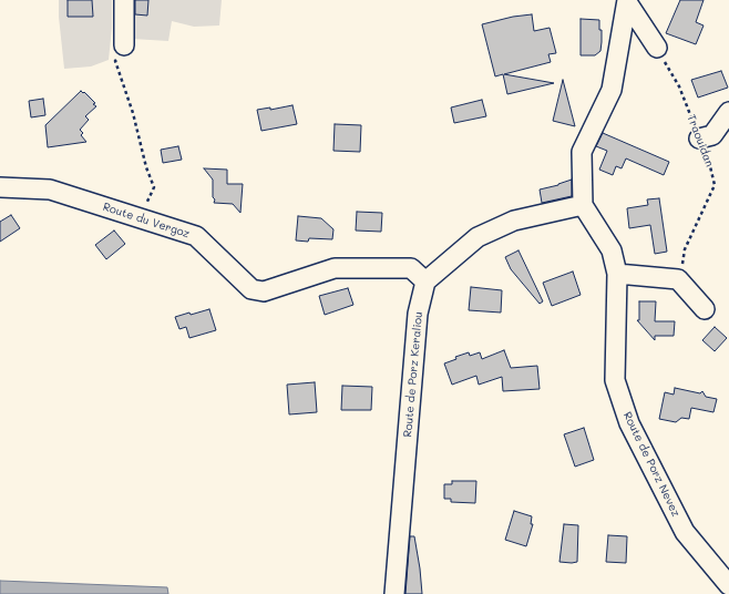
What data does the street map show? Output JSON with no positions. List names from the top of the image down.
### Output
{
  "streets": {
    "street": ["Route du Vergoz", "Route de Porz Keraliou", "Route de Porz Nevez"],
    "path": ["Traouidan"]
  },
  "crossings": [
    ["Route du Vergoz", "Route de Porz Keraliou"]
  ]
}
